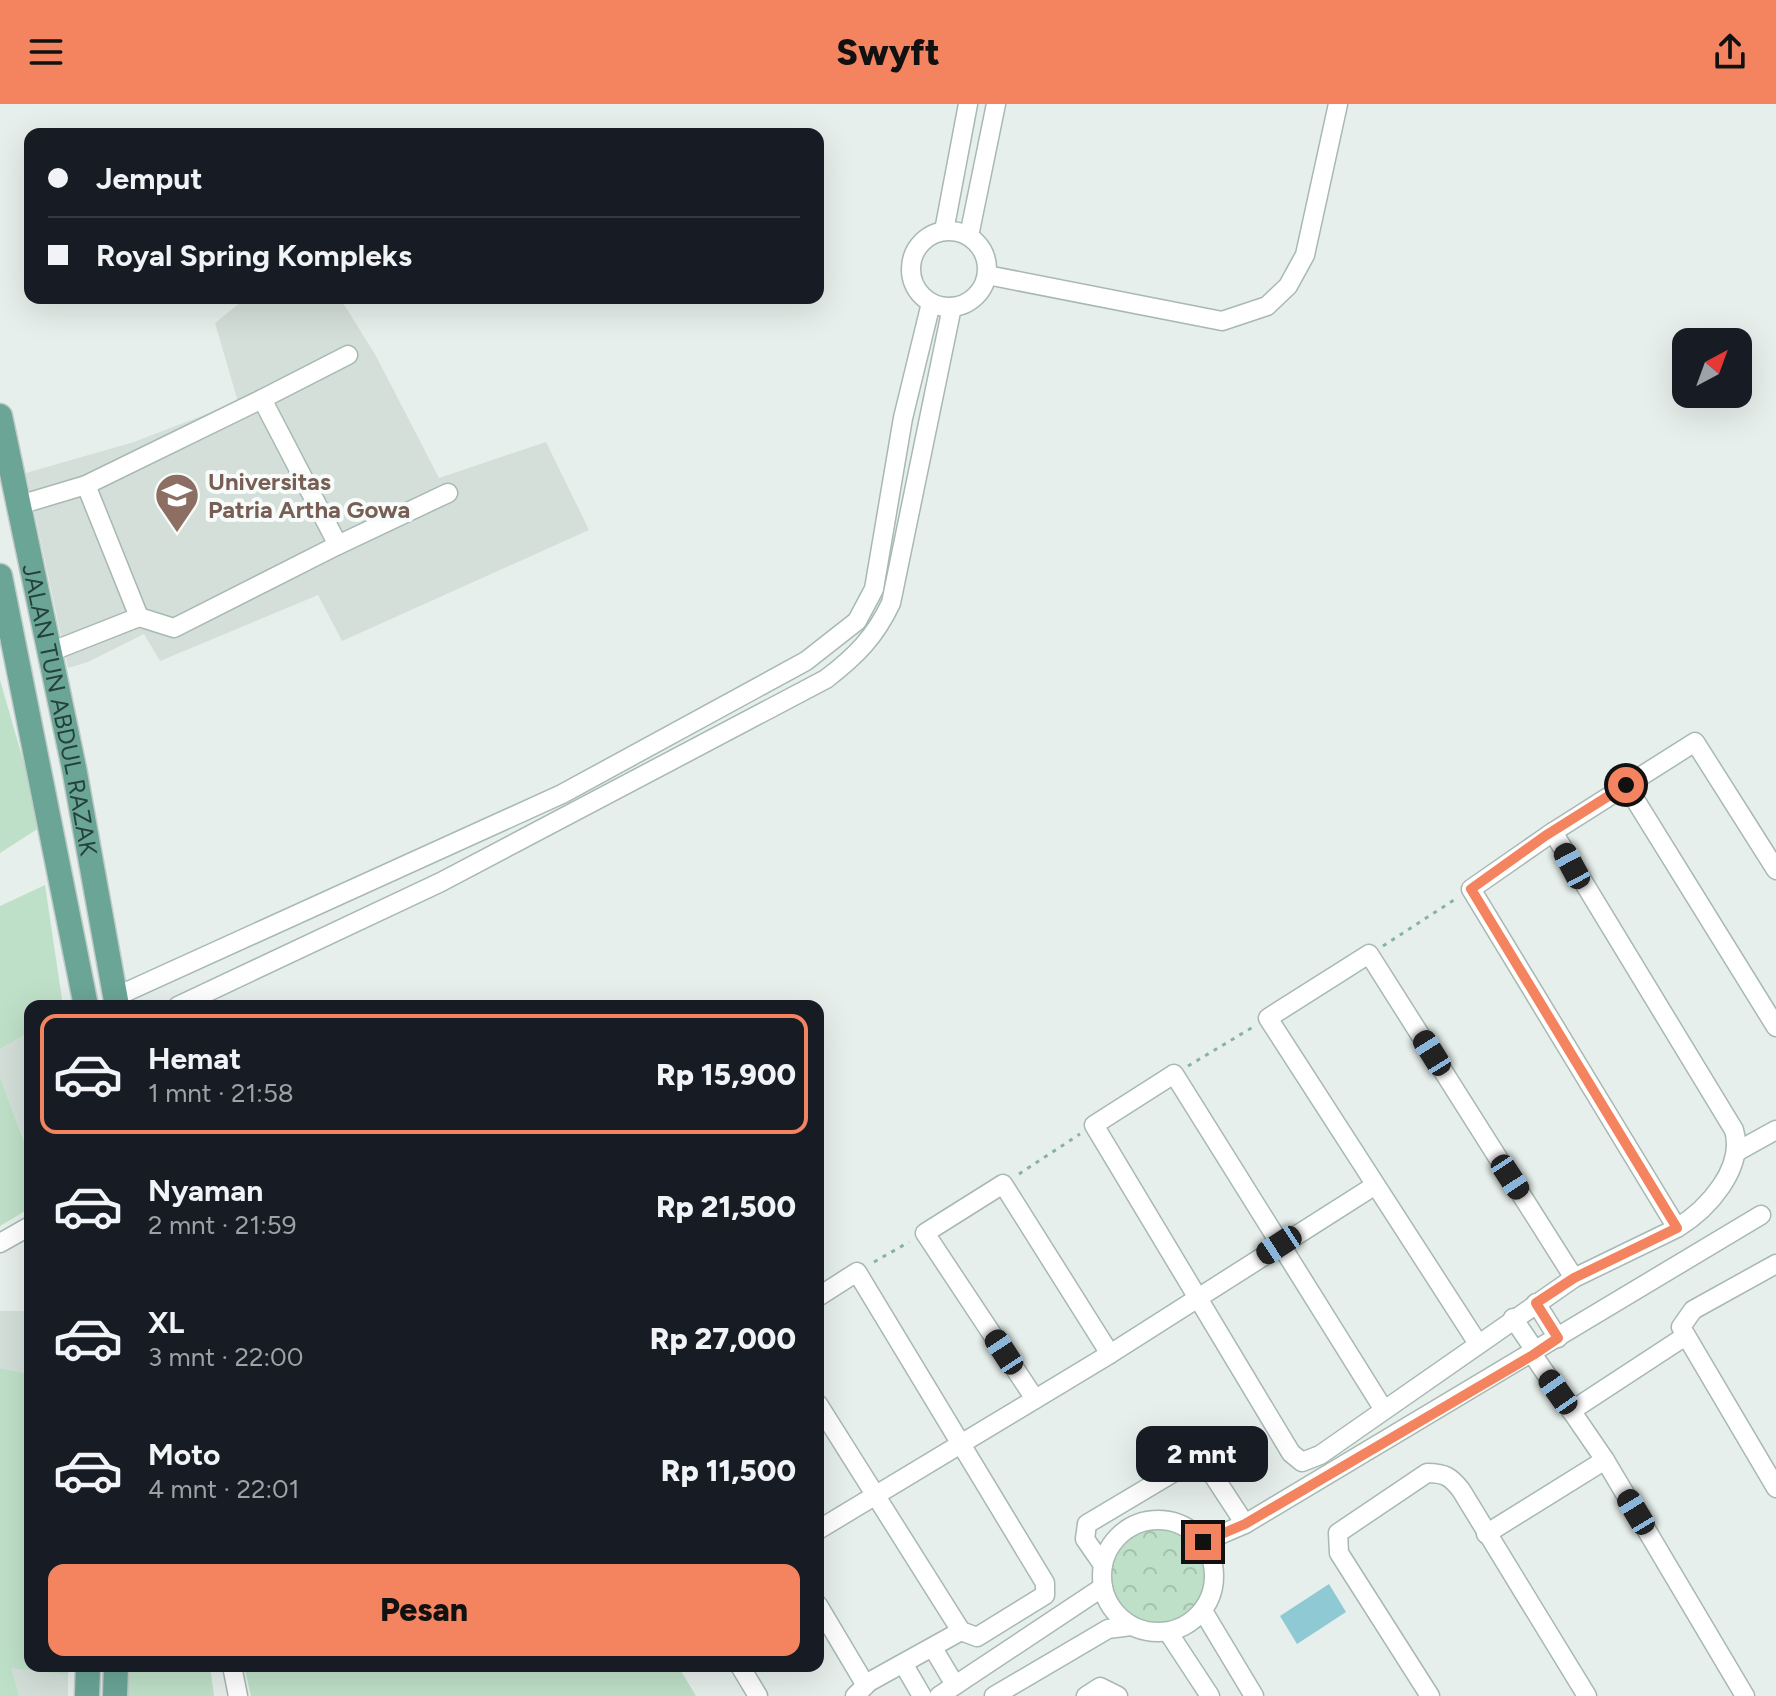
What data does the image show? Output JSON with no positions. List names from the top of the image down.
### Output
{
  "streets": {
    "main road": ["JALAN TUN ABDUL RAZAK"]
  },
  "places": {
    "school or university": ["Universitas Patria Artha Gowa"]
  },
  "north": "top right",
  "page": {
    "header": "Swyft",
    "banner": ["Jemput", "Royal Spring Kompleks"],
    "list": [
      {
        "name": "Hemat",
        "note": "1 mnt · 21:58",
        "value": "Rp 15,900"
      },
      {
        "name": "Nyaman",
        "note": "2 mnt · 21:59",
        "value": "Rp 21,500"
      },
      {
        "name": "XL",
        "note": "3 mnt · 22:00",
        "value": "Rp 27,000"
      },
      {
        "name": "Moto",
        "note": "4 mnt · 22:01",
        "value": "Rp 11,500"
      }
    ],
    "bubble": "2 mnt",
    "buttons": "Pesan"
  }
}
